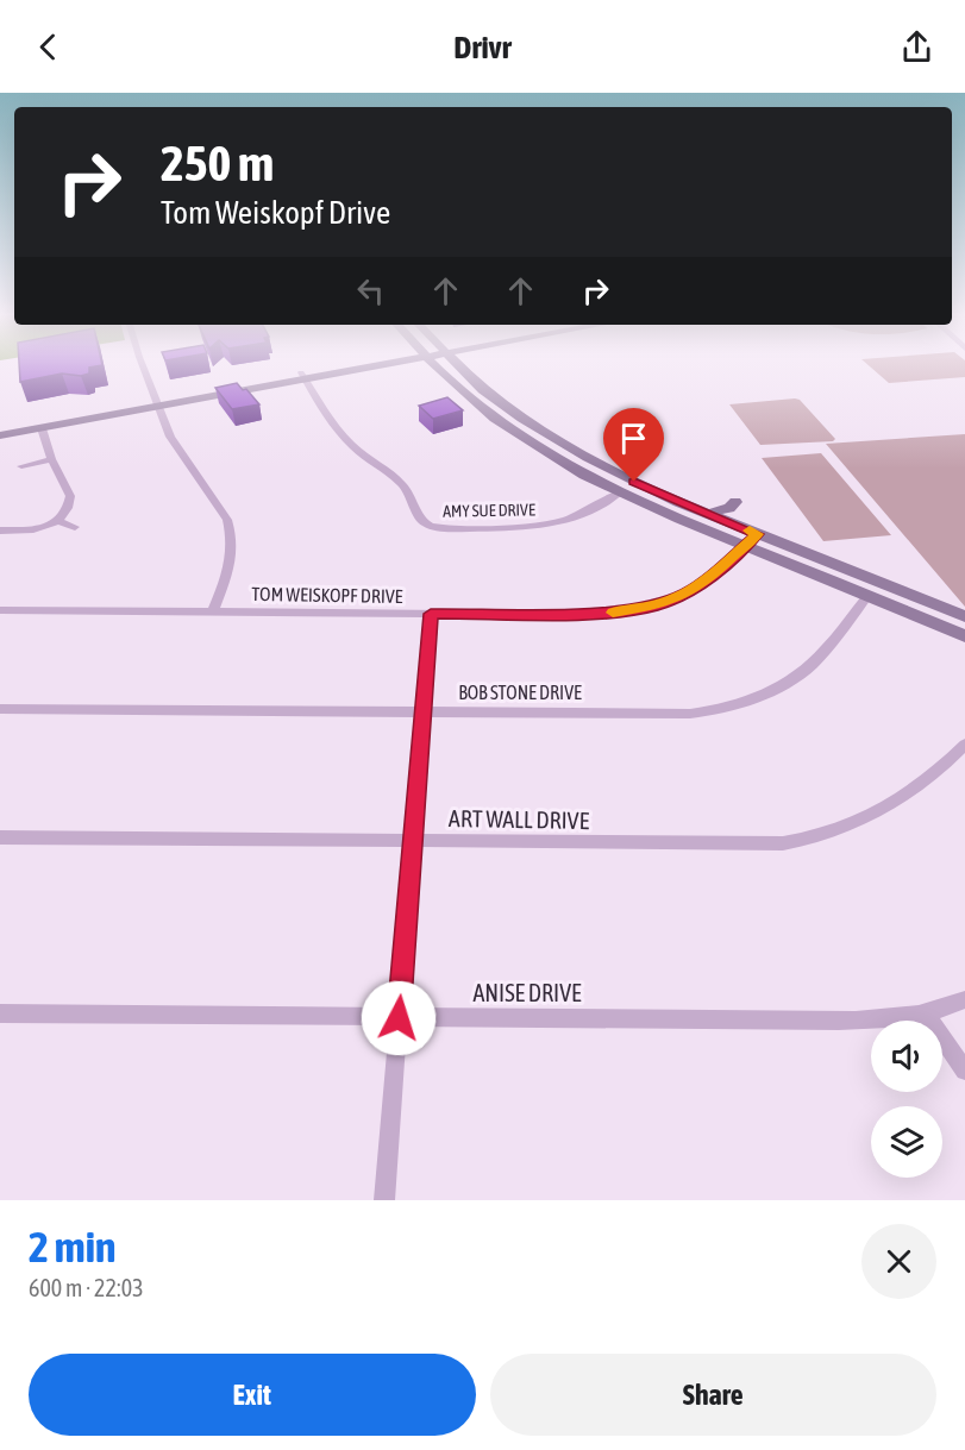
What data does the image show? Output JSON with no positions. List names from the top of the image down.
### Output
{
  "streets": {
    "street": [
      "AMY SUE DRIVE",
      "TOM WEISKOPF DRIVE",
      "BOB STONE DRIVE",
      "ART WALL DRIVE",
      "ANISE DRIVE"
    ]
  },
  "page": {
    "header": "Drivr",
    "turn": ["250 m", "Tom Weiskopf Drive"],
    "heading": ["2 min", "600 m · 22:03"],
    "buttons": ["Exit", "Share"]
  }
}
